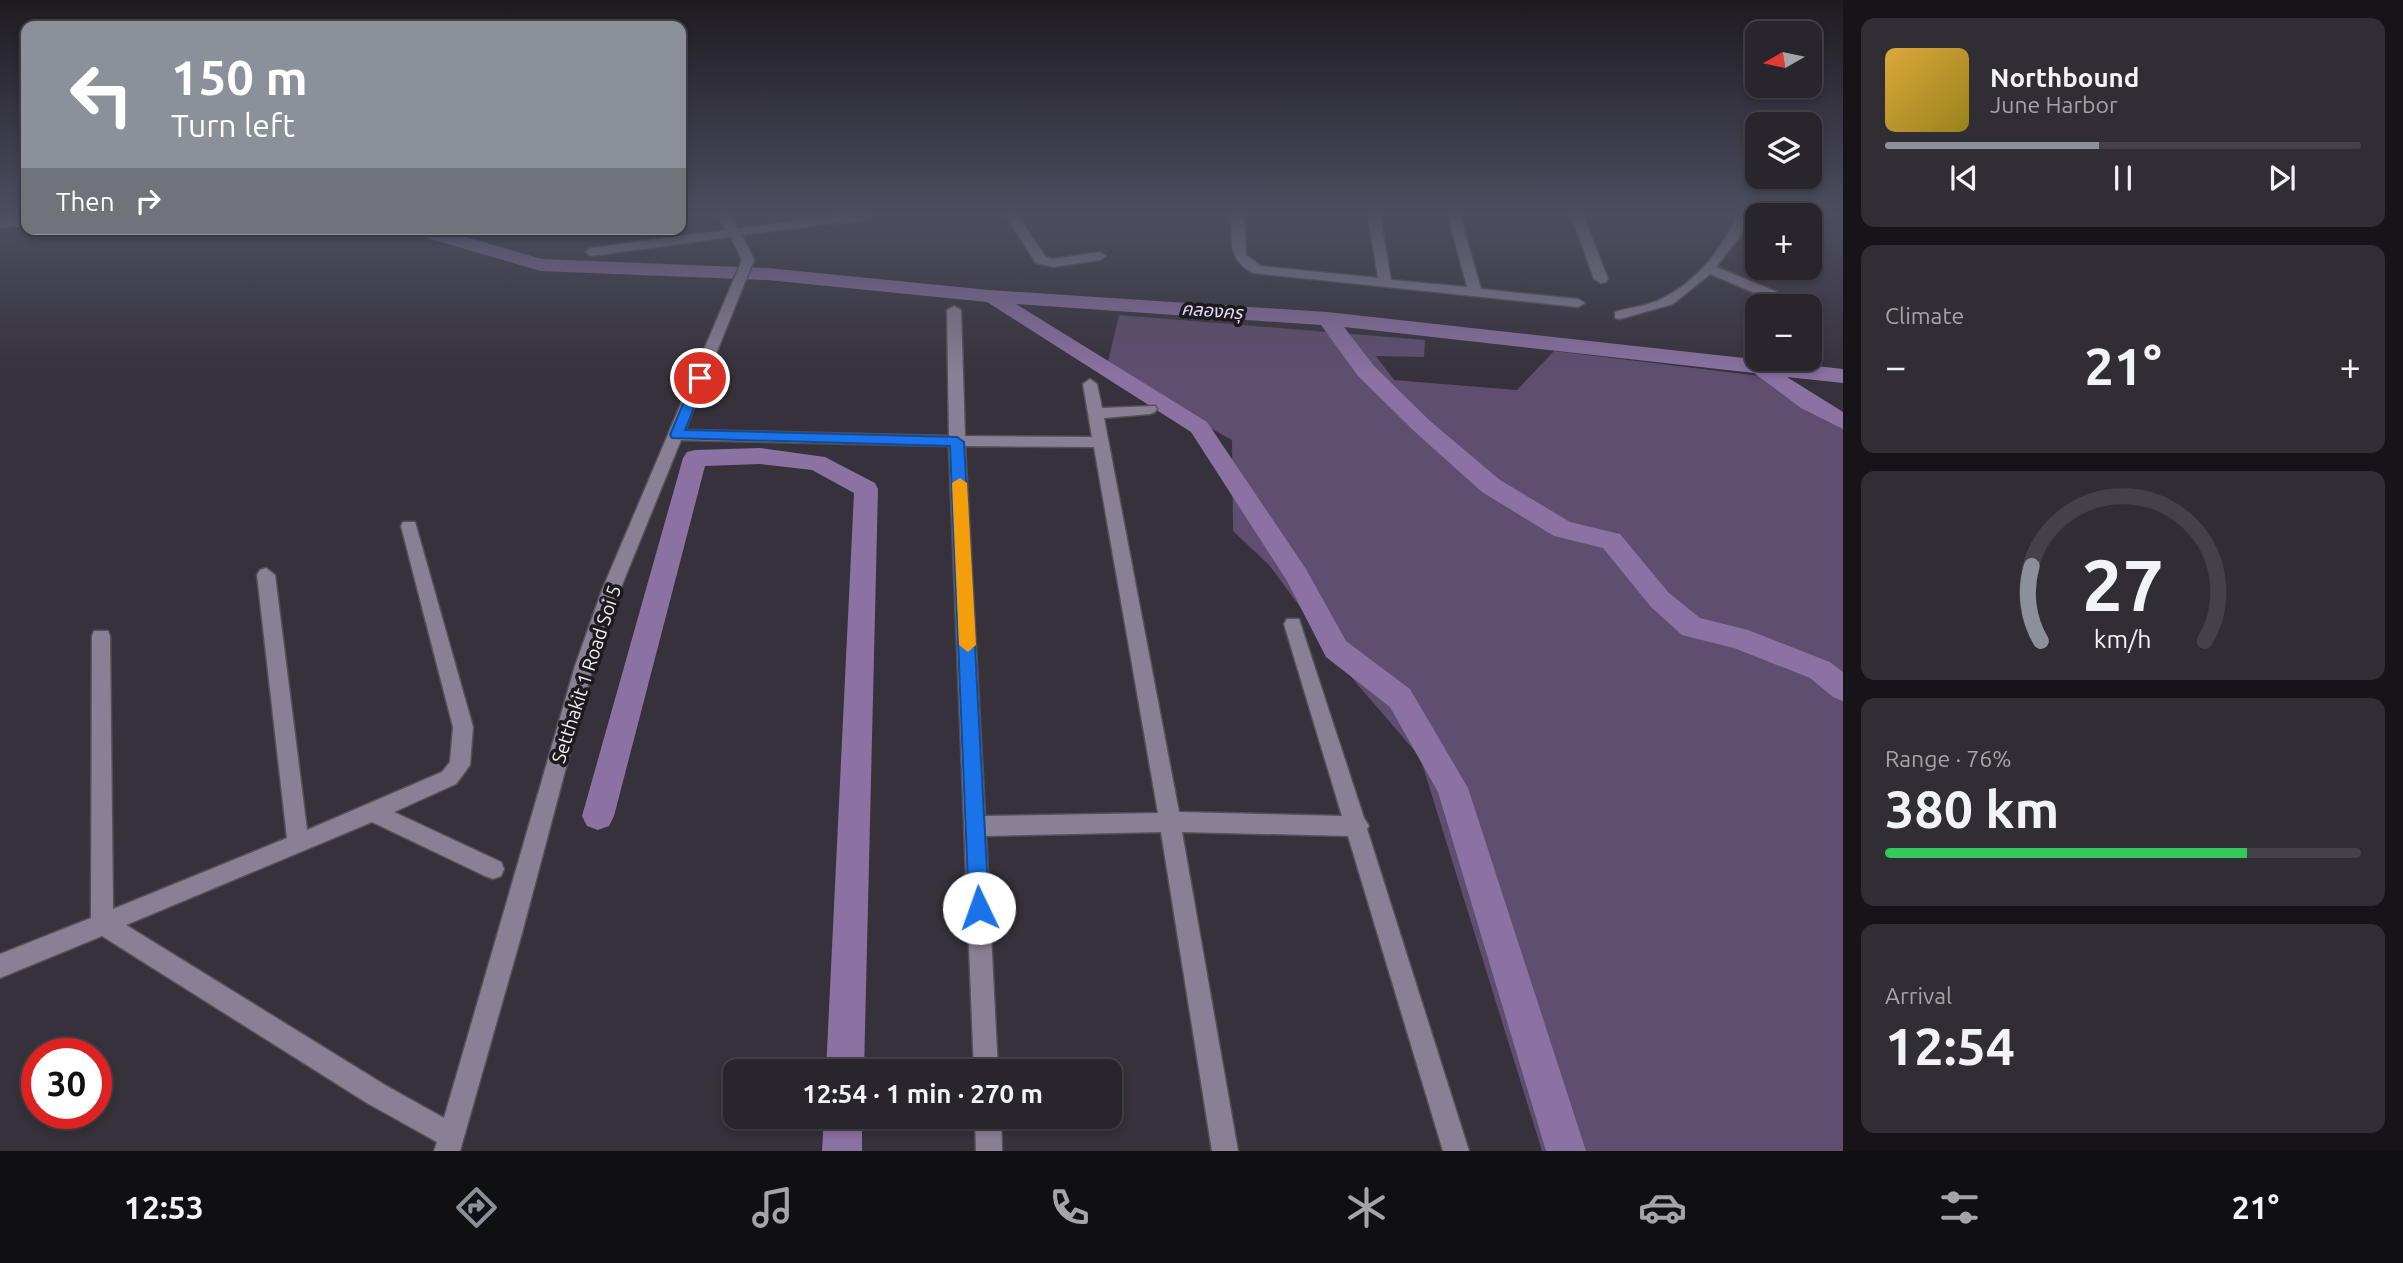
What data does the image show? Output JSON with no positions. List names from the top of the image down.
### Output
{
  "streets": {
    "street": ["Setthakit 1 Road Soi 5"]
  },
  "water": ["คลองครุ"],
  "north": "left",
  "page": {
    "map_buttons": ["+", "−"],
    "turn": ["150 m", "Turn left"],
    "song": ["Northbound", "June Harbor"],
    "then": "Then",
    "tile": [
      "Climate",
      ["Range · 76%", "380 km"],
      ["Arrival", "12:54"]
    ],
    "heat": ["−", "21°", "+"],
    "limit": "30",
    "trip": "12:54 · 1 min · 270 m",
    "tabs": ["12:53", "21°"],
    "gauge": ["27", "km/h"]
  }
}
